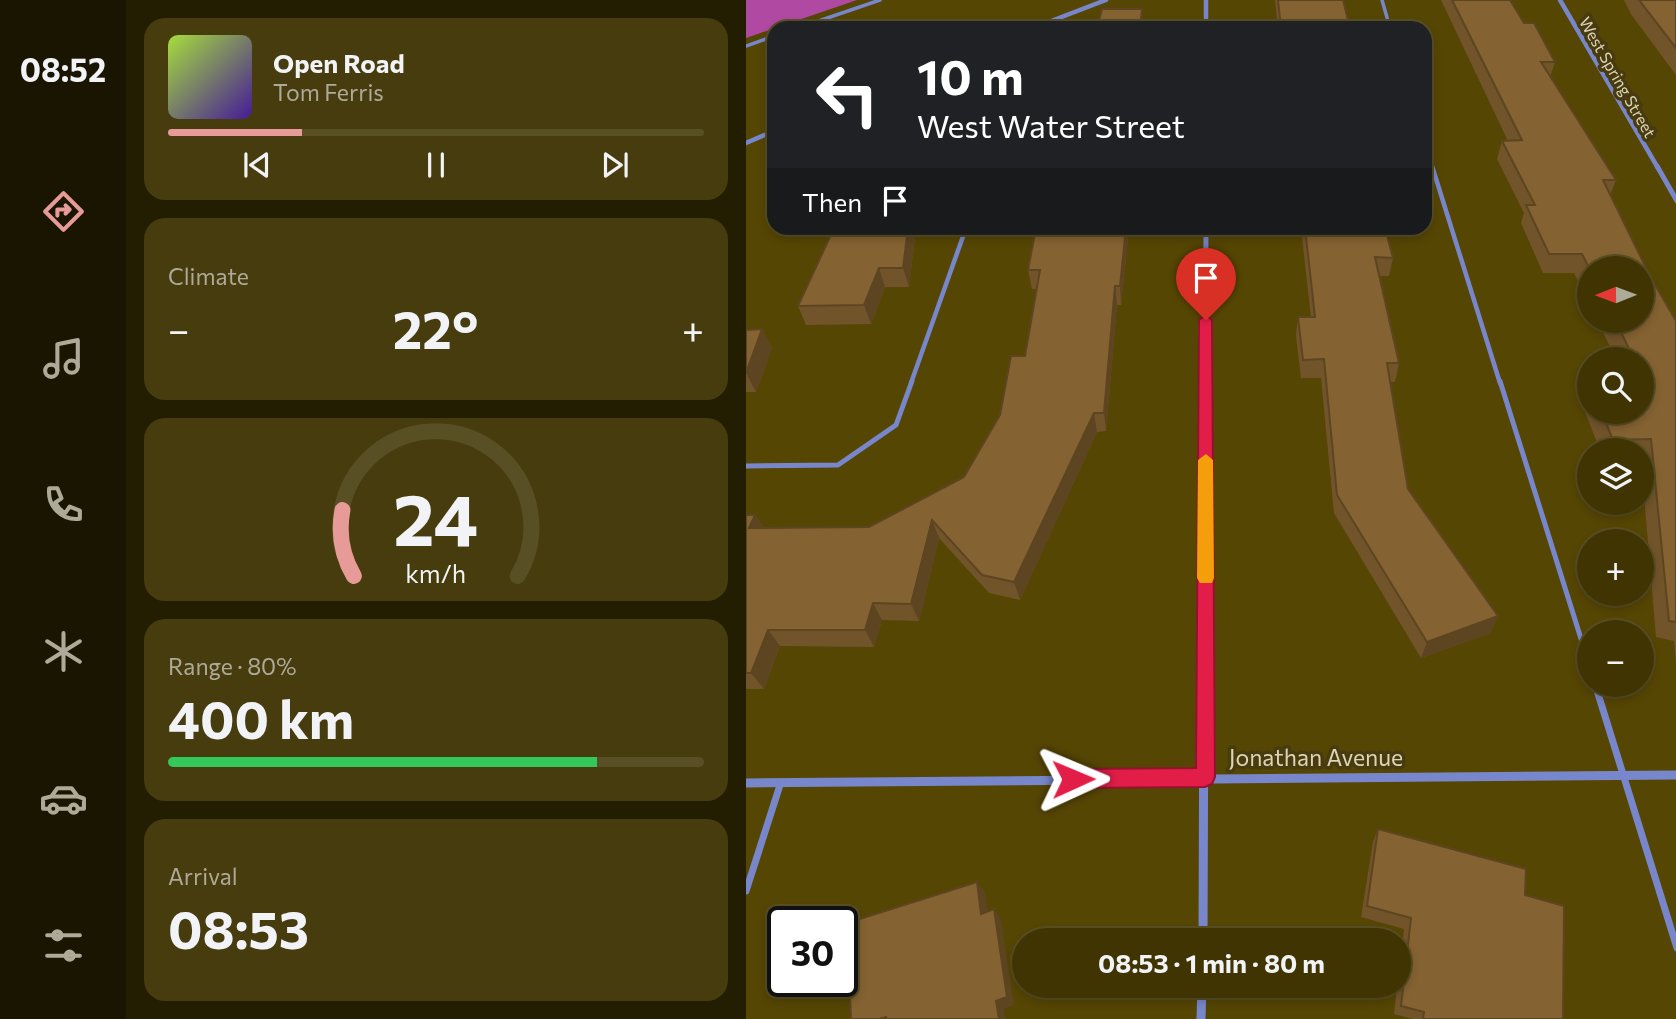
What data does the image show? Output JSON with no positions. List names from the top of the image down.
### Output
{
  "streets": {
    "street": ["West Spring Street", "Jonathan Avenue"]
  },
  "north": "left",
  "page": {
    "tabs": "08:52",
    "turn": ["10 m", "West Water Street"],
    "song": ["Open Road", "Tom Ferris"],
    "then": "Then",
    "tile": [
      "Climate",
      ["Range · 80%", "400 km"],
      ["Arrival", "08:53"]
    ],
    "map_buttons": ["+", "−"],
    "heat": ["−", "22°", "+"],
    "limit": "30",
    "trip": "08:53 · 1 min · 80 m",
    "gauge": ["24", "km/h"]
  }
}
